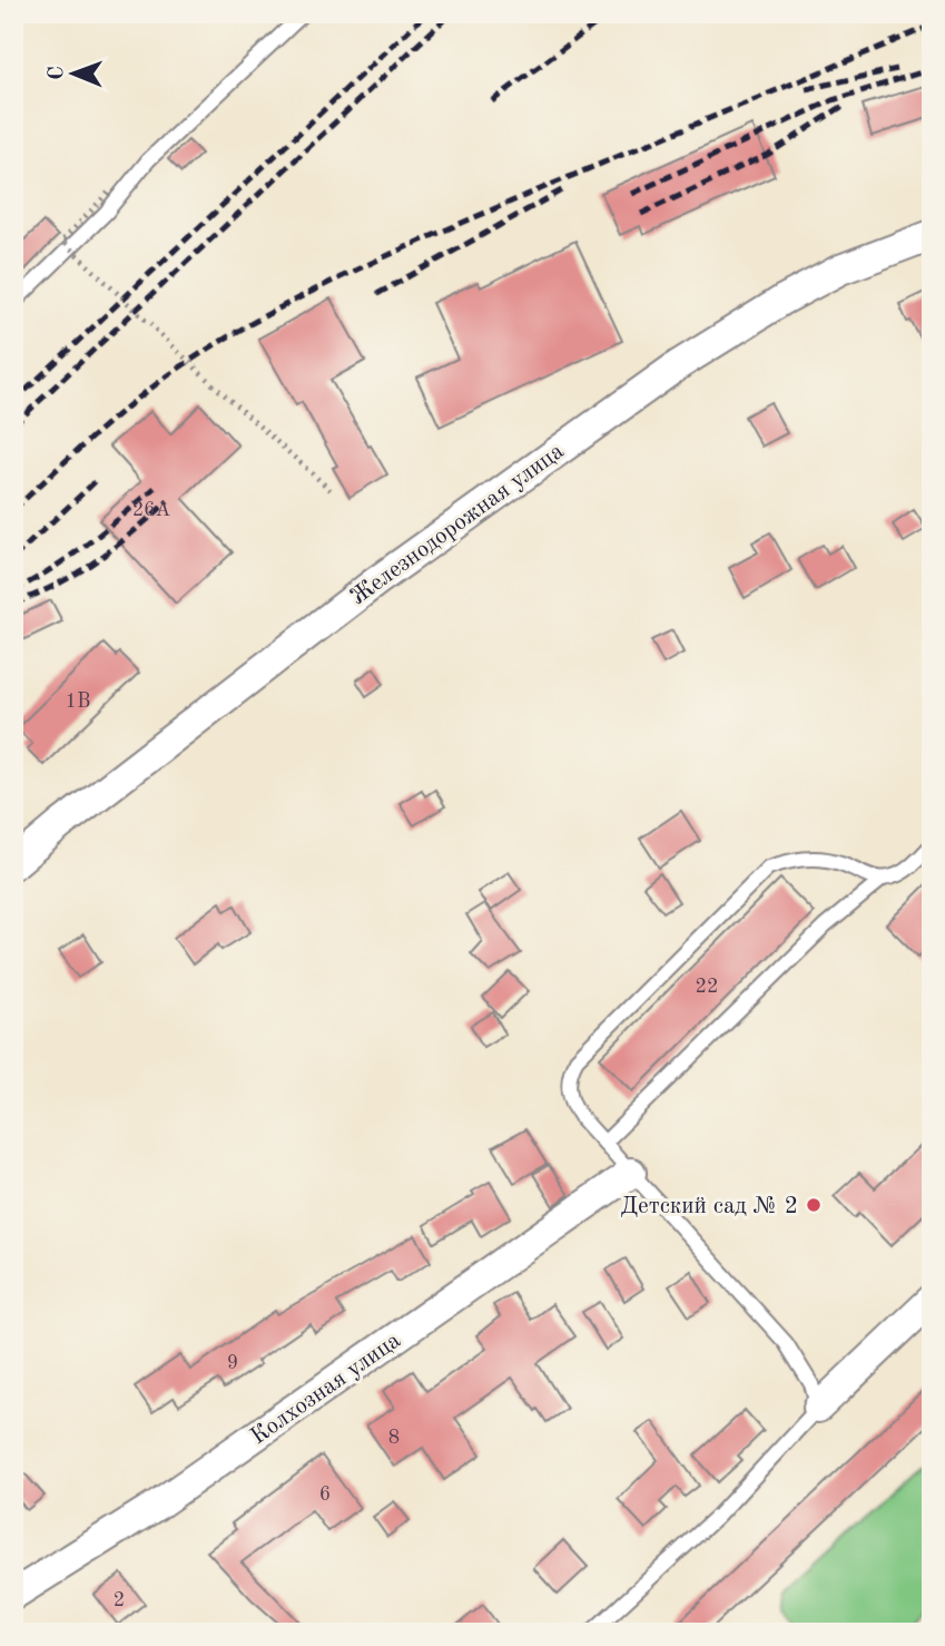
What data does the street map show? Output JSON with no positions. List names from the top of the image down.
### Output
{
  "streets": {
    "street": ["Железнодорожная улица", "Колхозная улица"]
  },
  "places": ["Детский сад № 2"],
  "house_numbers": [
    "26А",
    "1В",
    "22",
    "9",
    "8",
    "6",
    "2"
  ],
  "north": "left"
}
